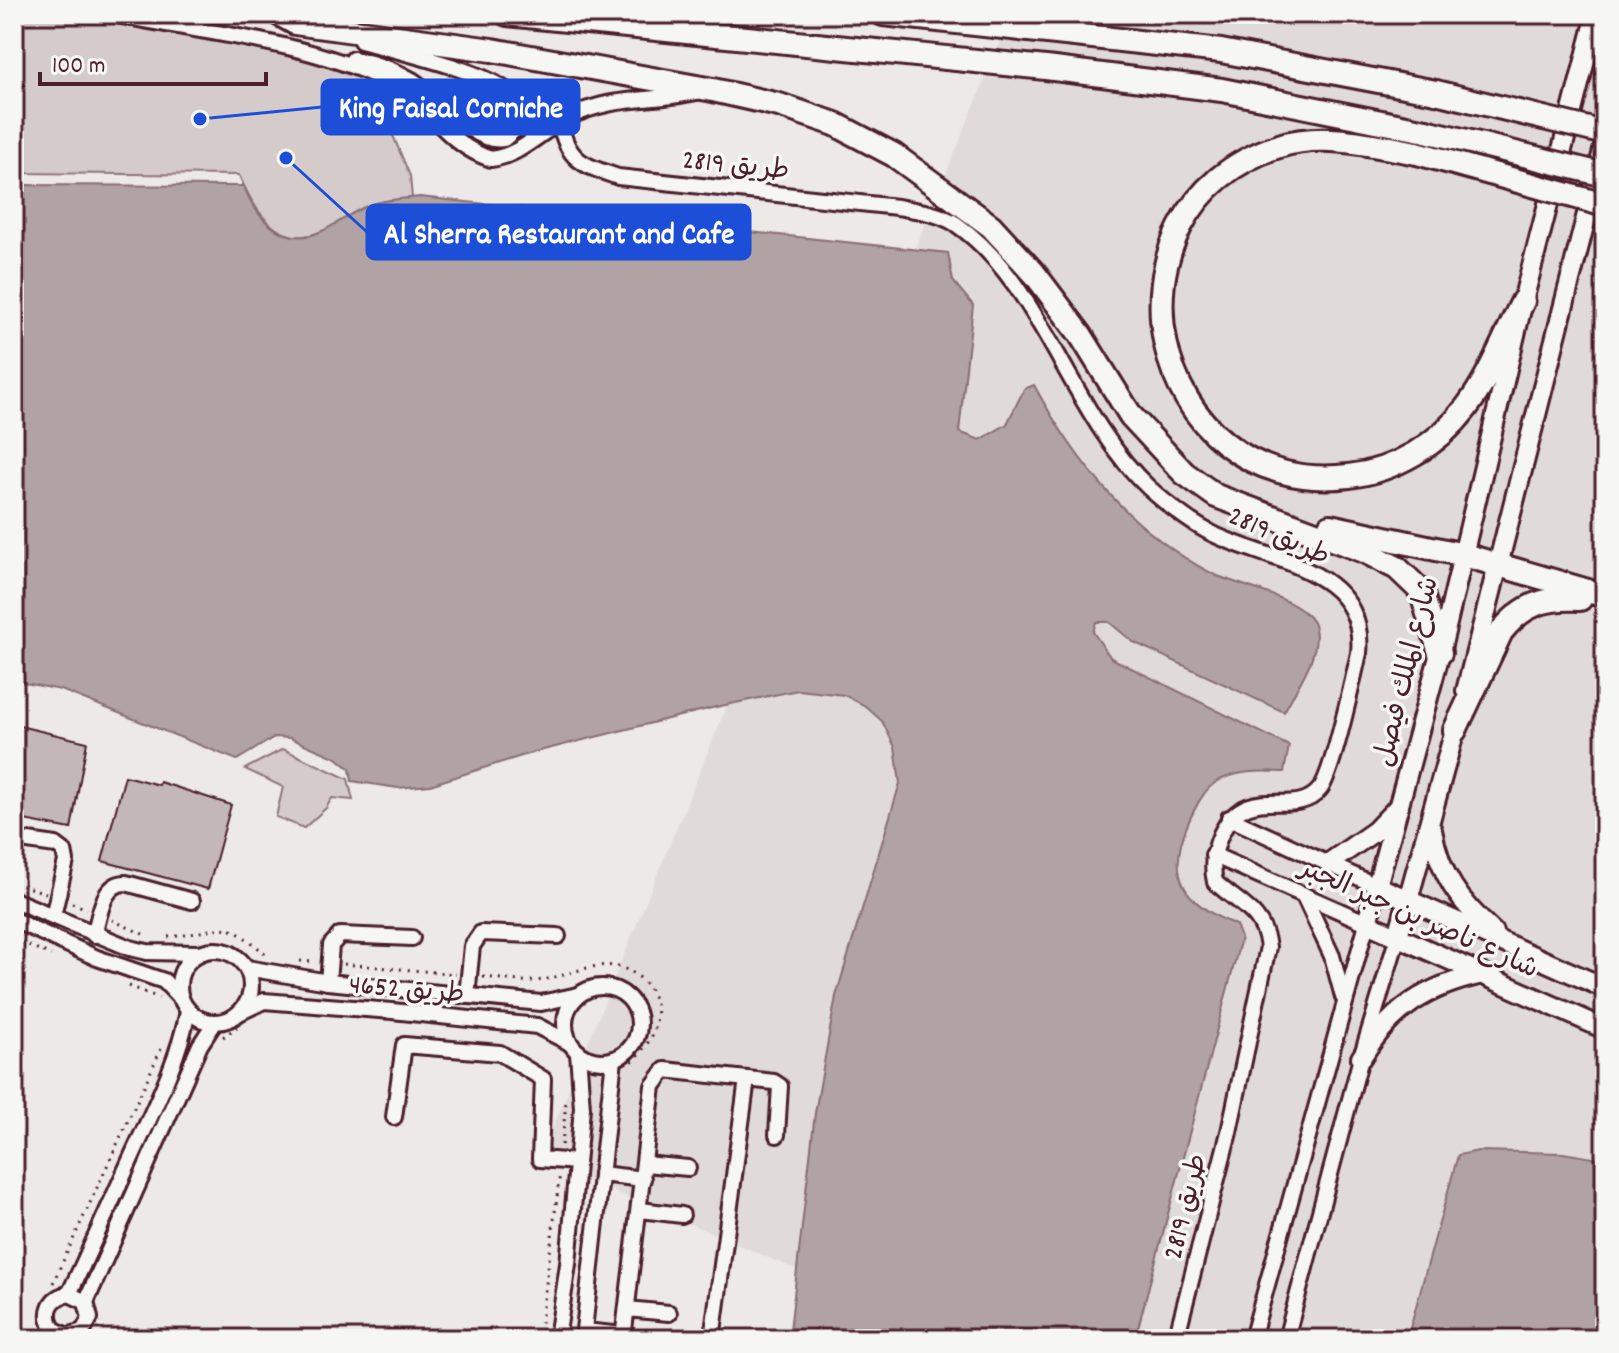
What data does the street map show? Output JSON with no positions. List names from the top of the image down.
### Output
{
  "streets": {
    "main road": ["شارع الملك فيصل", "شارع ناصر بن جبر الجبر"],
    "street": ["طريق 2819", "طريق 4652"]
  },
  "crossings": [
    ["طريق 2819", "شارع ناصر بن جبر الجبر"],
    ["شارع الملك فيصل", "شارع ناصر بن جبر الجبر"]
  ],
  "places": ["King Faisal Corniche", "Al Sherra Restaurant and Cafe"],
  "scale_bar": "100 m"
}
